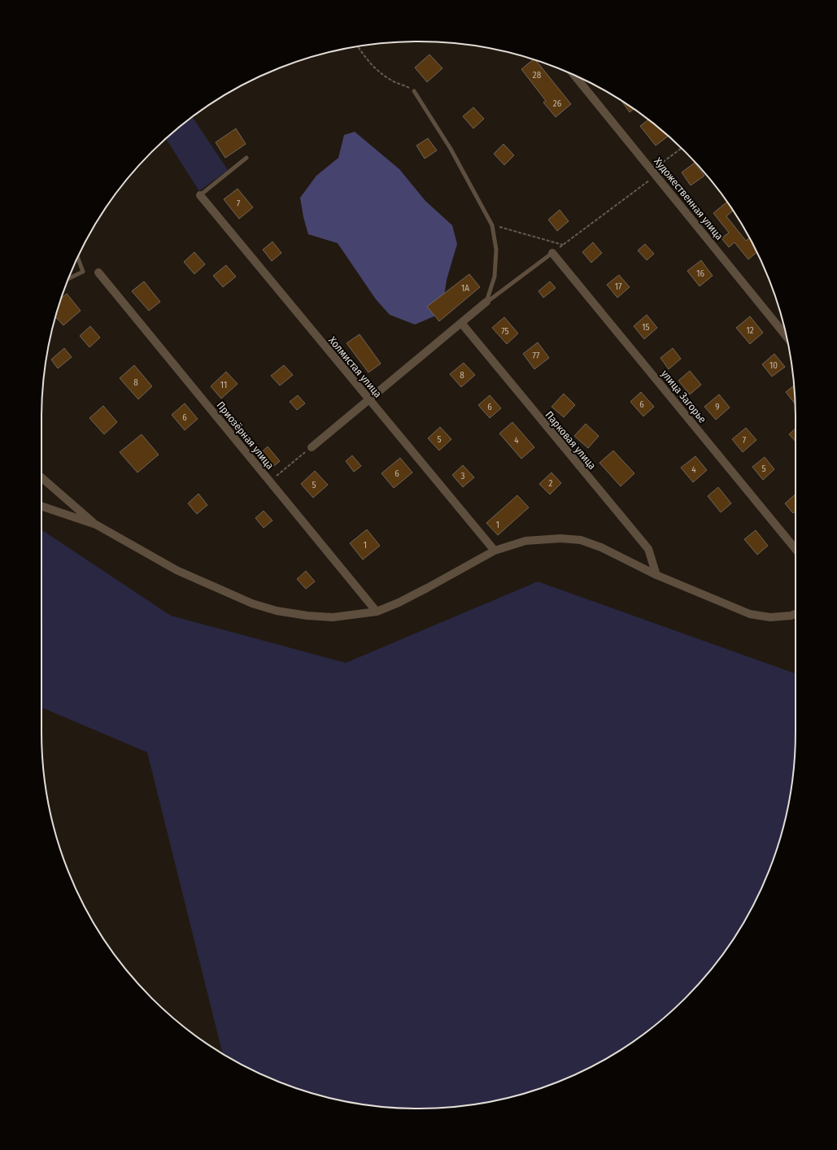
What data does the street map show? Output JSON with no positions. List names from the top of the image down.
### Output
{
  "streets": {
    "street": [
      "Художественная улица",
      "Холмистая улица",
      "улица Загорье",
      "Приозёрная улица",
      "Парковая улица"
    ]
  },
  "house_numbers": [
    "28",
    "26",
    "7",
    "16",
    "17",
    "1А",
    "15",
    "12",
    "75",
    "77",
    "10",
    "8",
    "8",
    "11",
    "6",
    "6",
    "9",
    "6",
    "5",
    "4",
    "7",
    "5",
    "4",
    "6",
    "3",
    "2",
    "5",
    "1",
    "1"
  ]
}
